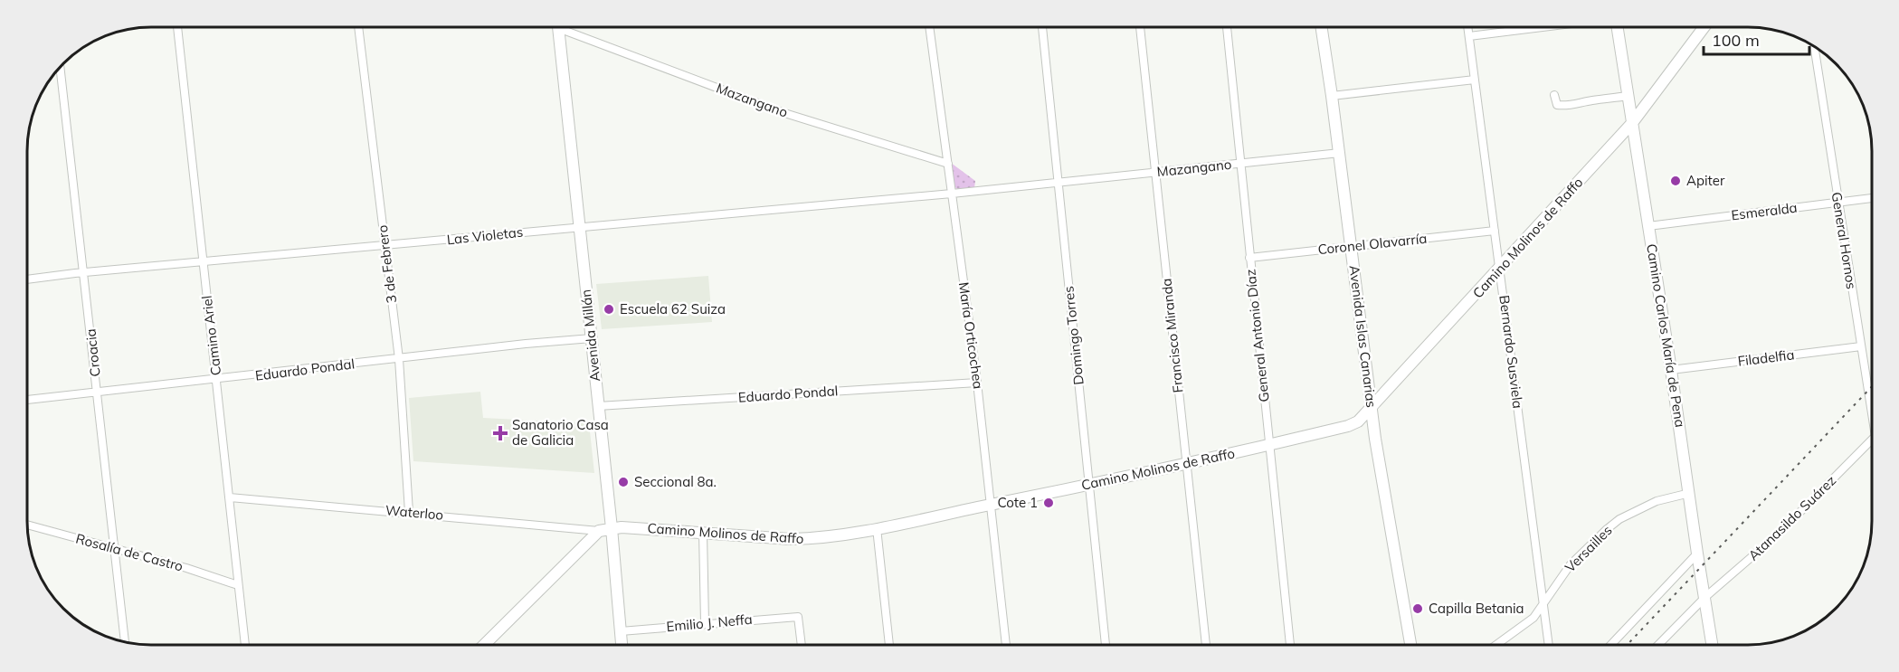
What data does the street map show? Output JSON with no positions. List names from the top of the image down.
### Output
{
  "streets": {
    "street": [
      "Mazangano",
      "Esmeralda",
      "Las Violetas",
      "Camino Molinos de Raffo",
      "General Hornos",
      "Coronel Olavarría",
      "3 de Febrero",
      "Camino Ariel",
      "Avenida Millán",
      "María Orticochea",
      "Domingo Torres",
      "Francisco Miranda",
      "General Antonio Díaz",
      "Camino Carlos María de Pena",
      "Avenida Islas Canarias",
      "Bernardo Susviela",
      "Croacia",
      "Filadelfia",
      "Eduardo Pondal",
      "Waterloo",
      "Atanasildo Suárez",
      "Versailles",
      "Rosalía de Castro",
      "Emilio J. Neffa"
    ]
  },
  "crossings": [
    ["Mazangano", "Las Violetas"],
    ["Mazangano", "María Orticochea"],
    ["Mazangano", "Domingo Torres"],
    ["Mazangano", "Francisco Miranda"],
    ["Mazangano", "General Antonio Díaz"],
    ["Mazangano", "Avenida Islas Canarias"],
    ["Esmeralda", "General Hornos"],
    ["Esmeralda", "Camino Carlos María de Pena"],
    ["Las Violetas", "3 de Febrero"],
    ["Las Violetas", "Camino Ariel"],
    ["Las Violetas", "Avenida Millán"],
    ["Las Violetas", "María Orticochea"],
    ["Las Violetas", "Croacia"],
    ["Camino Molinos de Raffo", "Avenida Millán"],
    ["Camino Molinos de Raffo", "María Orticochea"],
    ["Camino Molinos de Raffo", "Domingo Torres"],
    ["Camino Molinos de Raffo", "Francisco Miranda"],
    ["Camino Molinos de Raffo", "General Antonio Díaz"],
    ["Camino Molinos de Raffo", "Camino Carlos María de Pena"],
    ["Camino Molinos de Raffo", "Avenida Islas Canarias"],
    ["Camino Molinos de Raffo", "Bernardo Susviela"],
    ["Camino Molinos de Raffo", "Waterloo"],
    ["General Hornos", "Filadelfia"],
    ["Coronel Olavarría", "General Antonio Díaz"],
    ["Coronel Olavarría", "Avenida Islas Canarias"],
    ["Coronel Olavarría", "Bernardo Susviela"],
    ["3 de Febrero", "Eduardo Pondal"],
    ["3 de Febrero", "Waterloo"],
    ["Camino Ariel", "Eduardo Pondal"],
    ["Camino Ariel", "Waterloo"],
    ["Camino Ariel", "Rosalía de Castro"],
    ["Avenida Millán", "Eduardo Pondal"],
    ["Avenida Millán", "Emilio J. Neffa"],
    ["María Orticochea", "Eduardo Pondal"],
    ["Camino Carlos María de Pena", "Filadelfia"],
    ["Camino Carlos María de Pena", "Atanasildo Suárez"],
    ["Camino Carlos María de Pena", "Versailles"],
    ["Bernardo Susviela", "Versailles"],
    ["Croacia", "Eduardo Pondal"],
    ["Croacia", "Rosalía de Castro"]
  ],
  "places": {
    "other": [
      "Apiter",
      "Escuela 62 Suiza",
      "Seccional 8a.",
      "Cote 1",
      "Capilla Betania"
    ],
    "health": ["Sanatorio Casa de Galicia"]
  },
  "scale_bar": "100 m"
}
